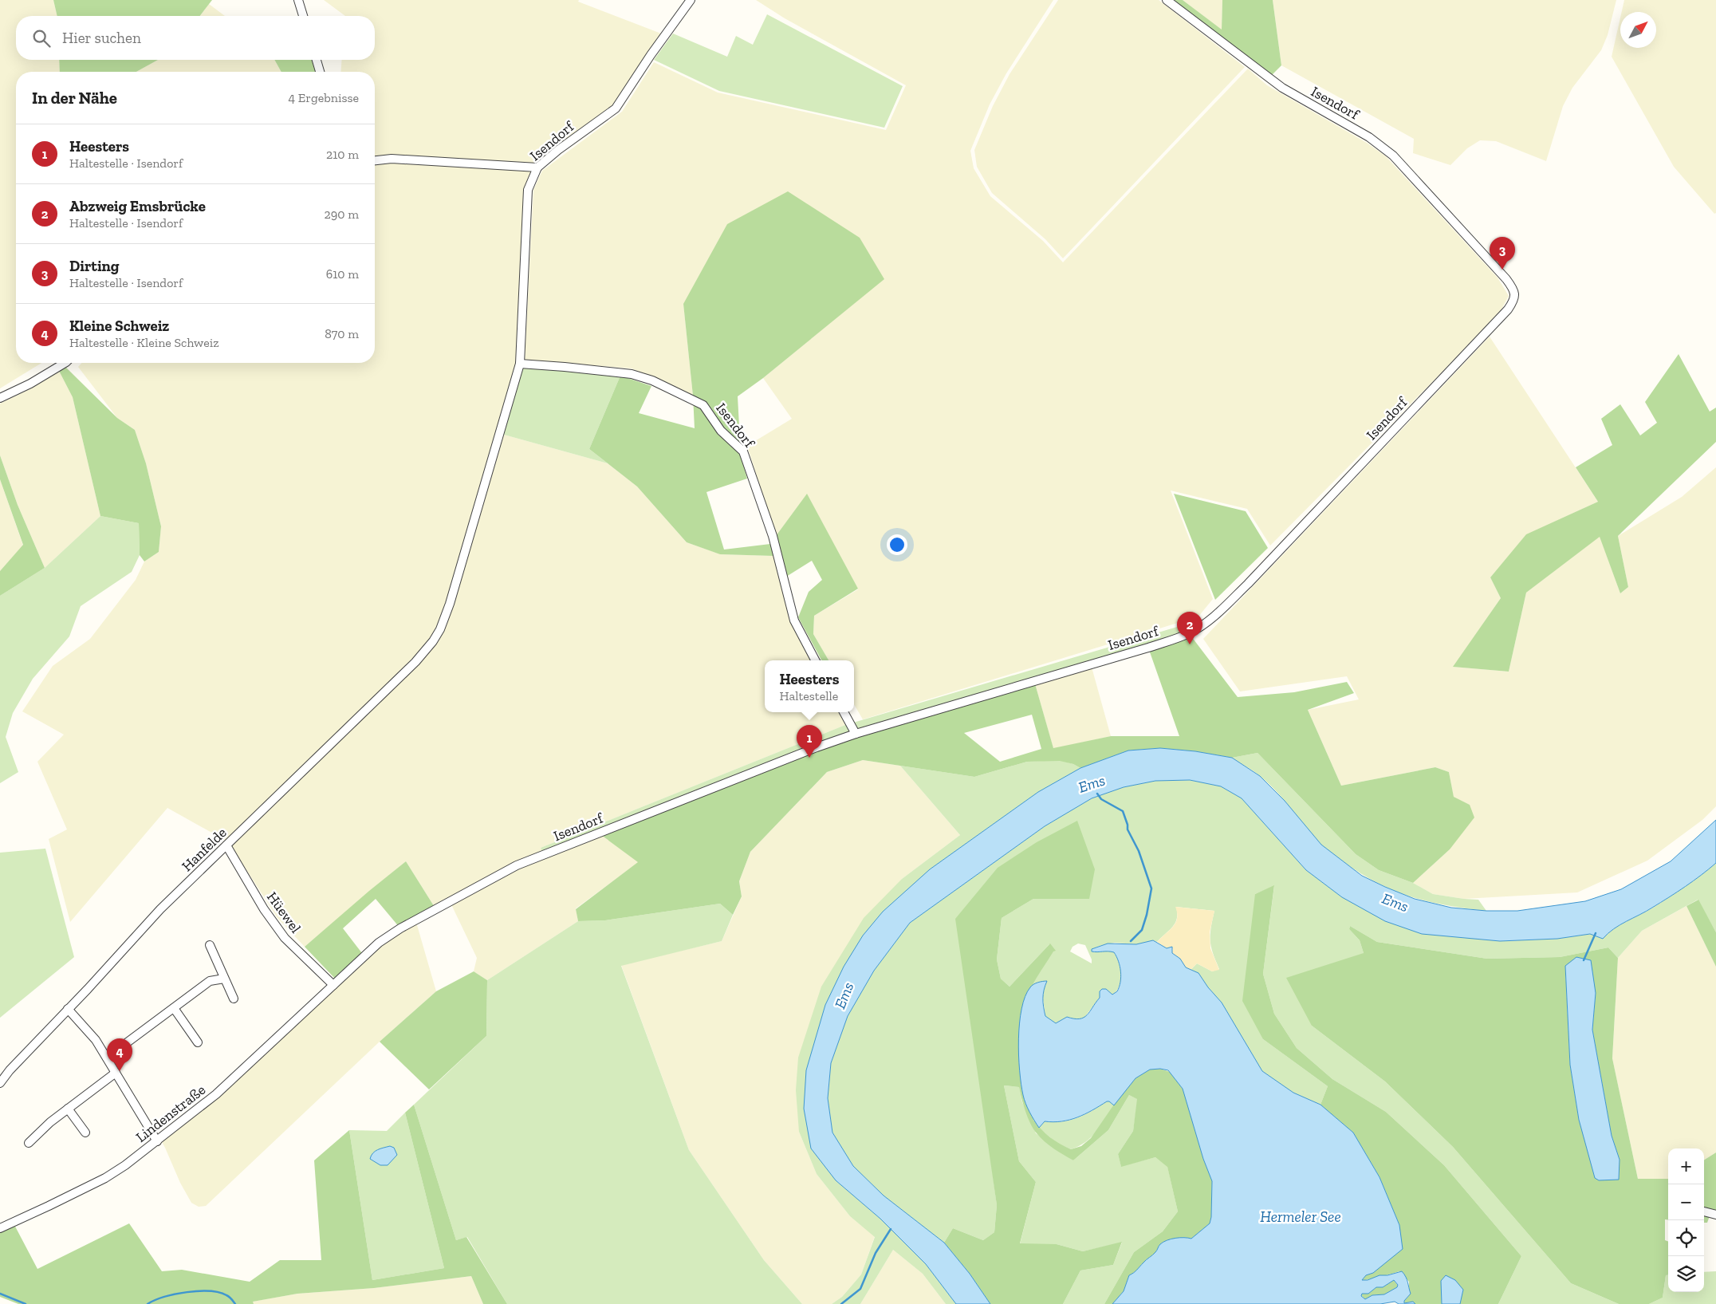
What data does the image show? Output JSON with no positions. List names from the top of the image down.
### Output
{
  "streets": {
    "street": [
      "Isendorf",
      "Hanfelde",
      "Hüewel",
      "Lindenstraße"
    ]
  },
  "crossings": [
    ["Isendorf", "Hanfelde"],
    ["Isendorf", "Hüewel"],
    ["Isendorf", "Lindenstraße"],
    ["Hanfelde", "Hüewel"],
    ["Hüewel", "Lindenstraße"]
  ],
  "water": ["Ems", "Hermeler See"],
  "north": "top right",
  "page": {
    "search": "Hier suchen",
    "heading": ["In der Nähe", "4 Ergebnisse"],
    "list": [
      {
        "mark": "1",
        "name": "Heesters",
        "note": "Haltestelle · Isendorf",
        "value": "210 m"
      },
      {
        "mark": "2",
        "name": "Abzweig Emsbrücke",
        "note": "Haltestelle · Isendorf",
        "value": "290 m"
      },
      {
        "mark": "3",
        "name": "Dirting",
        "note": "Haltestelle · Isendorf",
        "value": "610 m"
      },
      {
        "mark": "4",
        "name": "Kleine Schweiz",
        "note": "Haltestelle · Kleine Schweiz",
        "value": "870 m"
      }
    ],
    "pins": [
      "3",
      "2",
      "1",
      "4"
    ],
    "popup": ["Heesters", "Haltestelle"],
    "map_buttons": ["+", "−"]
  }
}
